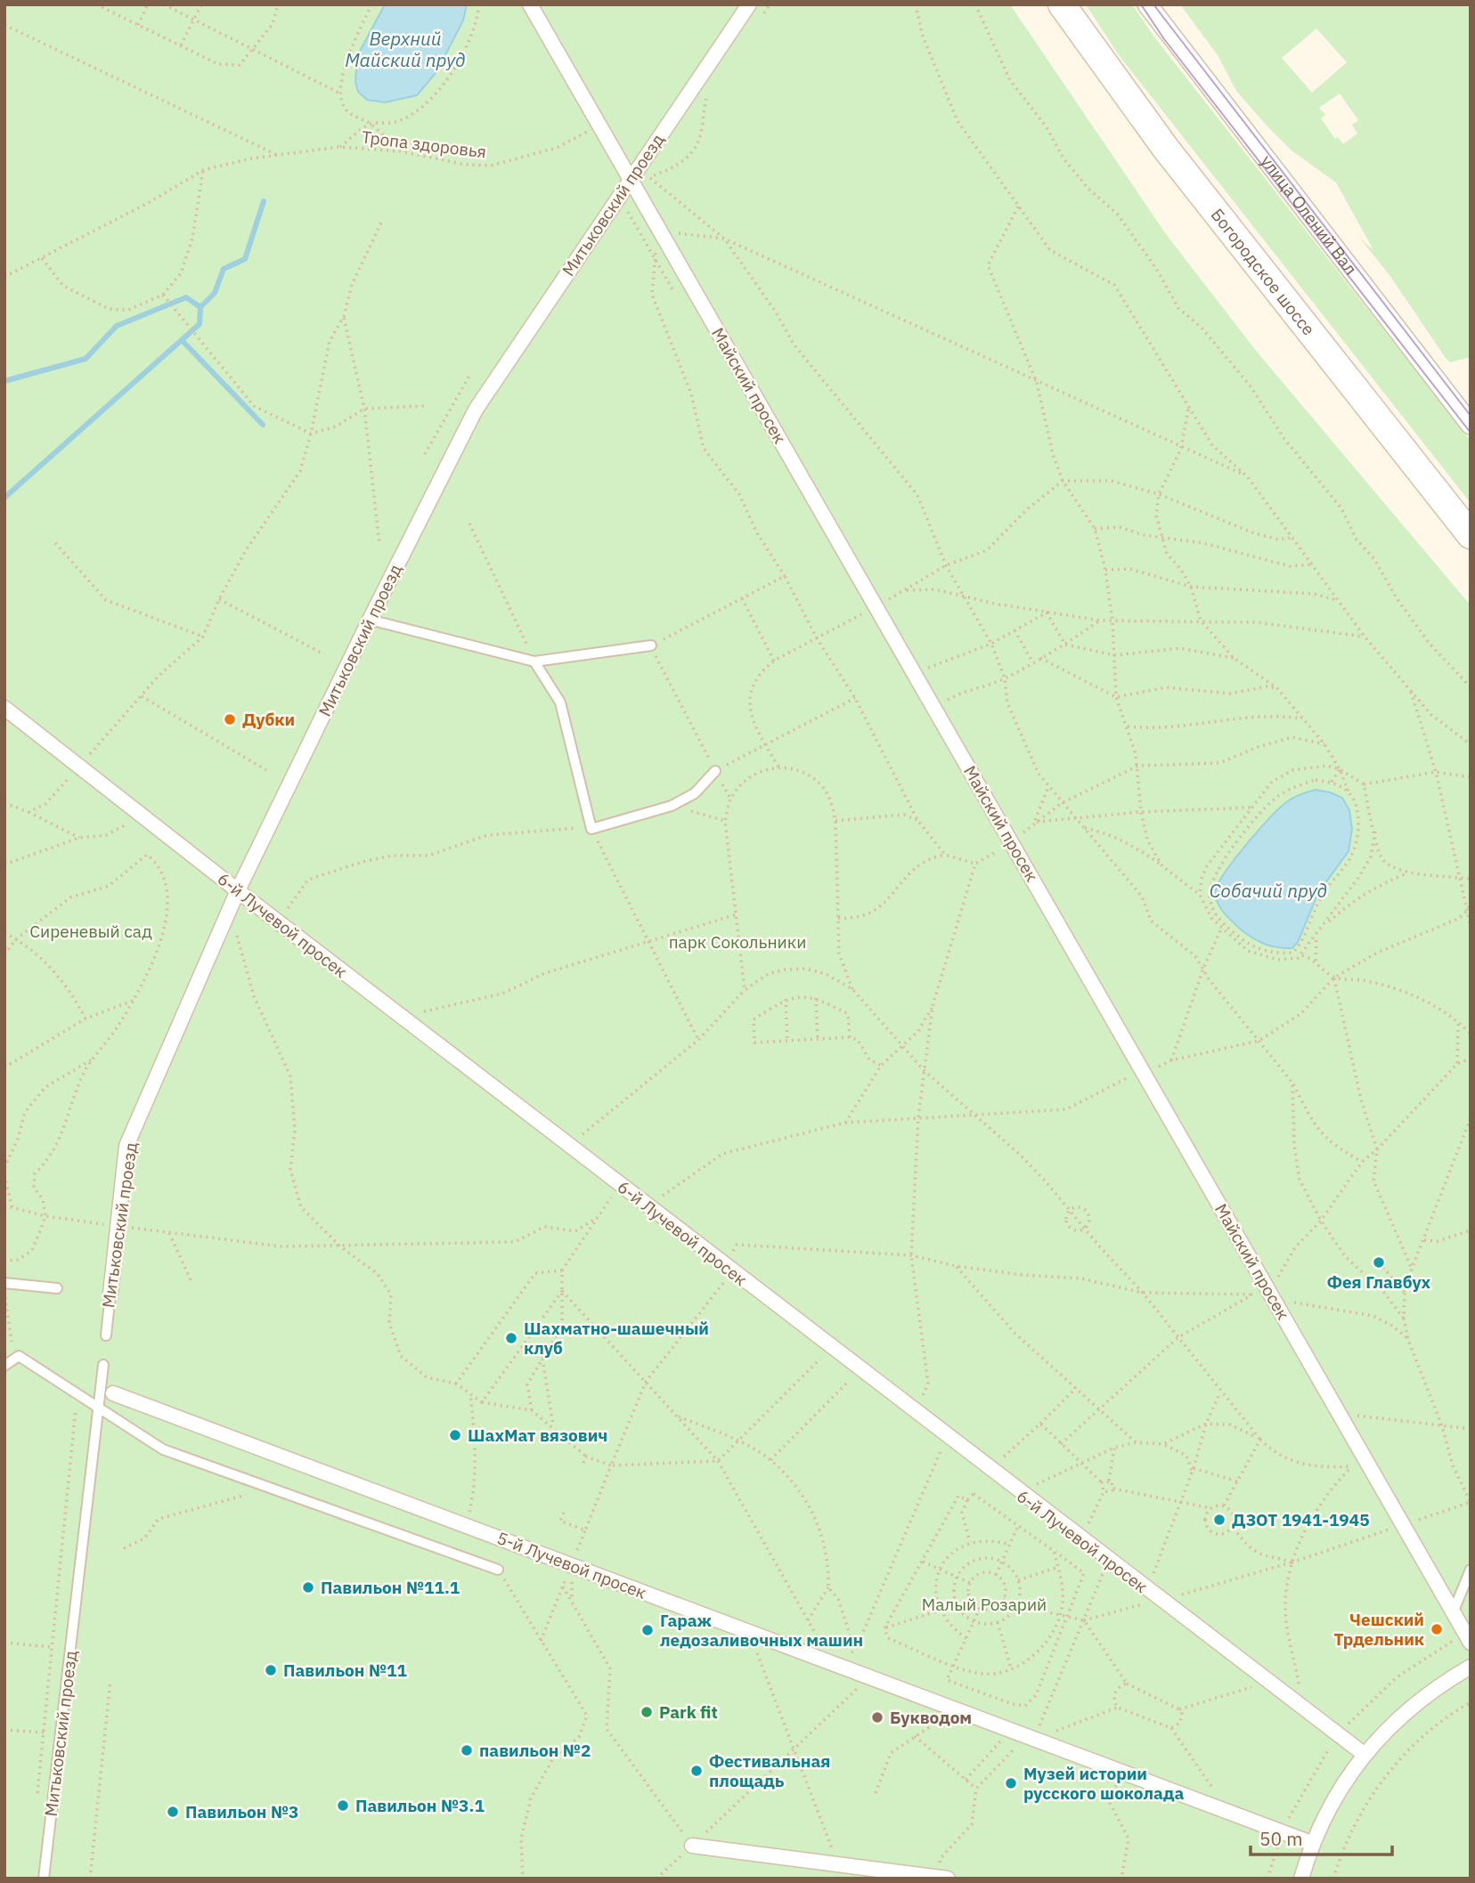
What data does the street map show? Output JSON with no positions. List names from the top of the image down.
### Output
{
  "streets": {
    "main road": ["Богородское шоссе"],
    "street": [
      "Митьковский проезд",
      "улица Олений Вал",
      "Майский просек",
      "6-й Лучевой просек",
      "5-й Лучевой просек"
    ],
    "path": ["Тропа здоровья"]
  },
  "crossings": [
    ["Тропа здоровья", "Майский просек"],
    ["Митьковский проезд", "Майский просек"],
    ["Митьковский проезд", "6-й Лучевой просек"]
  ],
  "water": ["Верхний Майский пруд", "Собачий пруд"],
  "parks": ["Сиреневый сад", "парк Сокольники", "Малый Розарий"],
  "places": [
    "Дубки",
    "Фея Главбух",
    "Шахматно-шашечный клуб",
    "ШахМат вязович",
    "ДЗОТ 1941-1945",
    "Павильон №11.1",
    "Чешский Трдельник",
    "Гараж ледозаливочных машин",
    "Павильон №11",
    "Park fit",
    "Букводом",
    "павильон №2",
    "Фестивальная площадь",
    "Музей истории русского шоколада",
    "Павильон №3.1",
    "Павильон №3"
  ],
  "scale_bar": "50 m"
}
